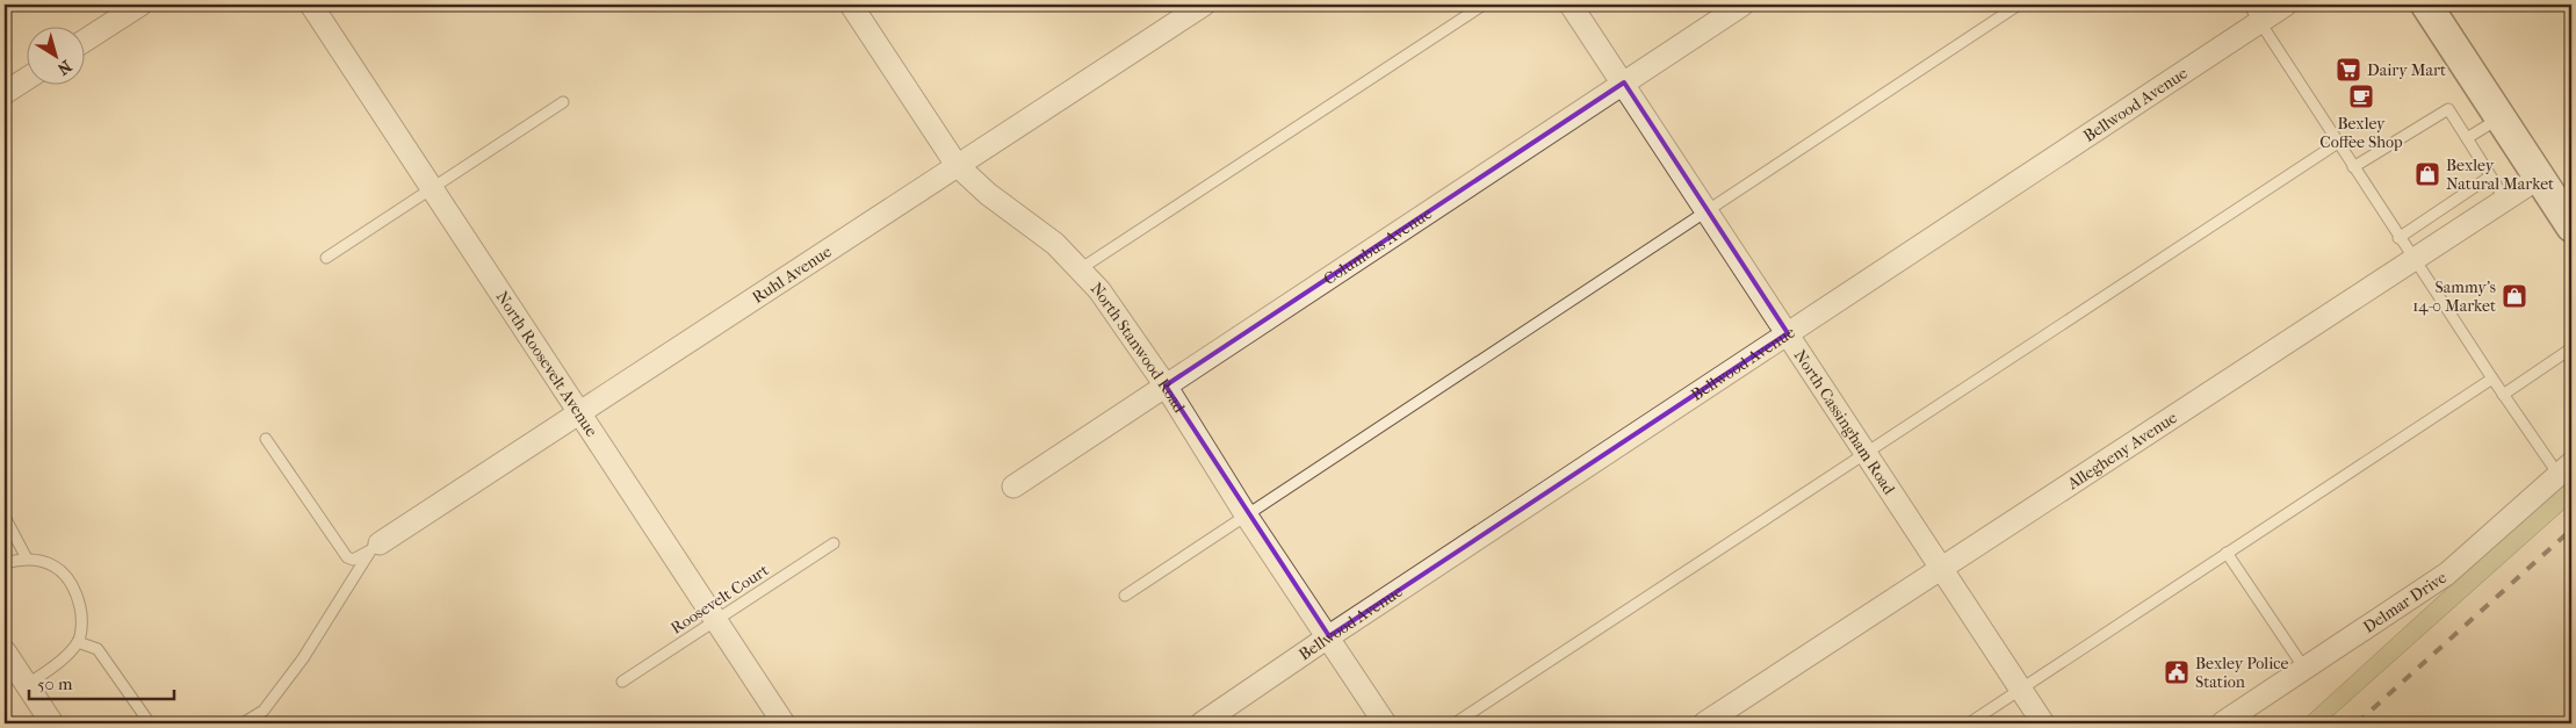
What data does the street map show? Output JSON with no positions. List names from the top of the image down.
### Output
{
  "streets": {
    "street": [
      "Bellwood Avenue",
      "Columbus Avenue",
      "Ruhl Avenue",
      "North Stanwood Road",
      "North Roosevelt Avenue",
      "North Cassingham Road",
      "Allegheny Avenue",
      "Delmar Drive"
    ],
    "lane": ["Roosevelt Court"]
  },
  "crossings": [
    ["Bellwood Avenue", "North Stanwood Road"],
    ["Bellwood Avenue", "North Cassingham Road"],
    ["Columbus Avenue", "North Stanwood Road"],
    ["Columbus Avenue", "North Cassingham Road"],
    ["Ruhl Avenue", "North Stanwood Road"],
    ["Ruhl Avenue", "North Roosevelt Avenue"],
    ["North Roosevelt Avenue", "Roosevelt Court"],
    ["North Cassingham Road", "Allegheny Avenue"]
  ],
  "places": {
    "supermarket": ["Dairy Mart"],
    "cafe": ["Bexley Coffee Shop"],
    "shop": ["Bexley Natural Market", "Sammy's 14-0 Market"],
    "public building": ["Bexley Police Station"]
  },
  "scale_bar": "50 m",
  "north": "bottom right"
}
